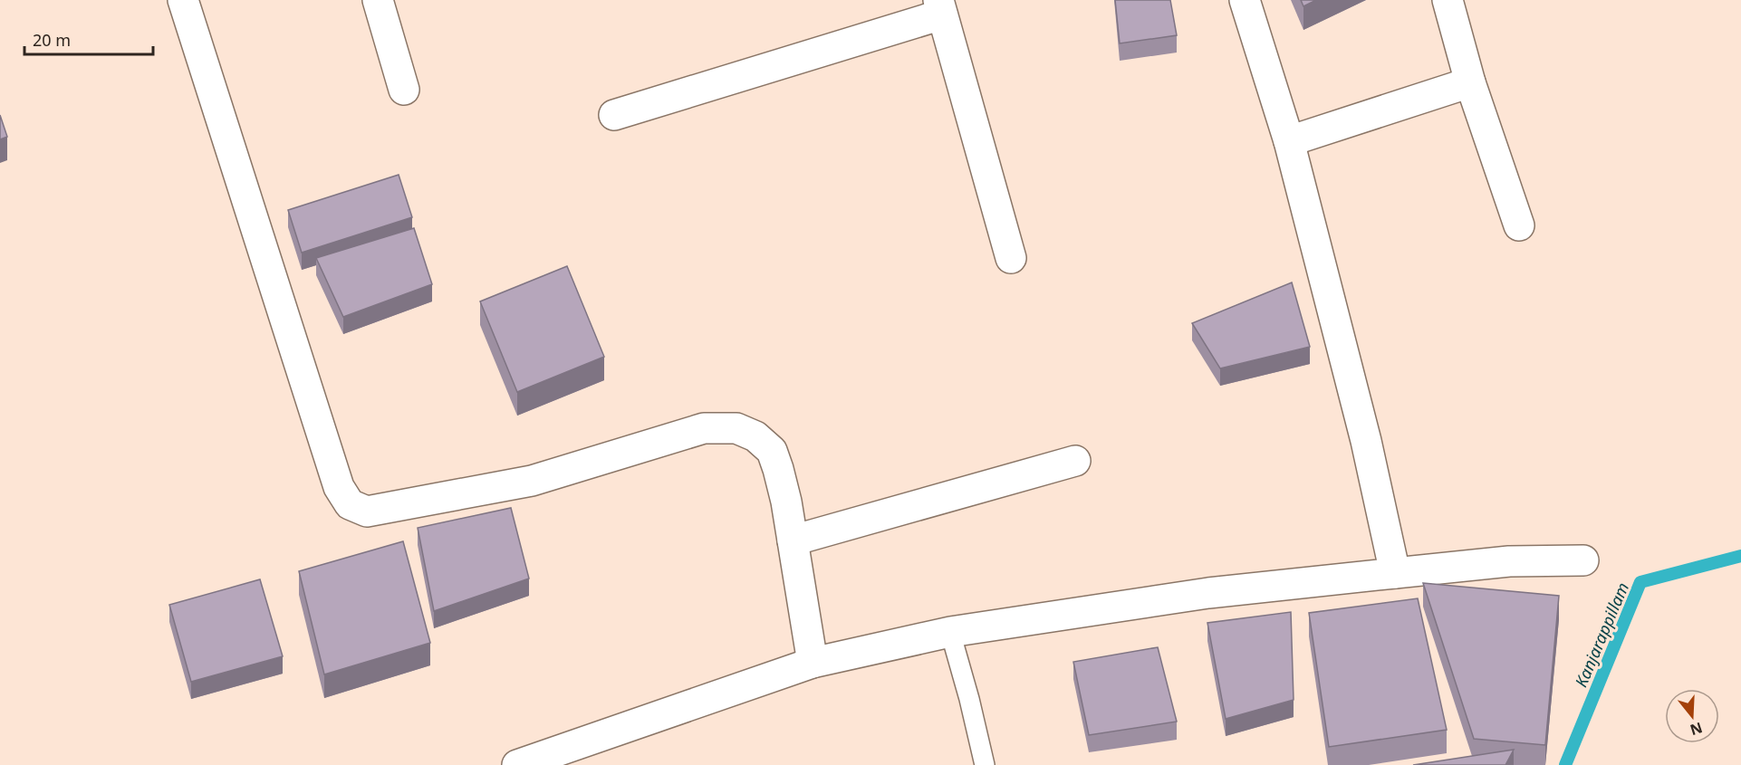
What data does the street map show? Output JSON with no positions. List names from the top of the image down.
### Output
{
  "water": ["Kanjarappillam"],
  "scale_bar": "20 m",
  "north": "bottom"
}
